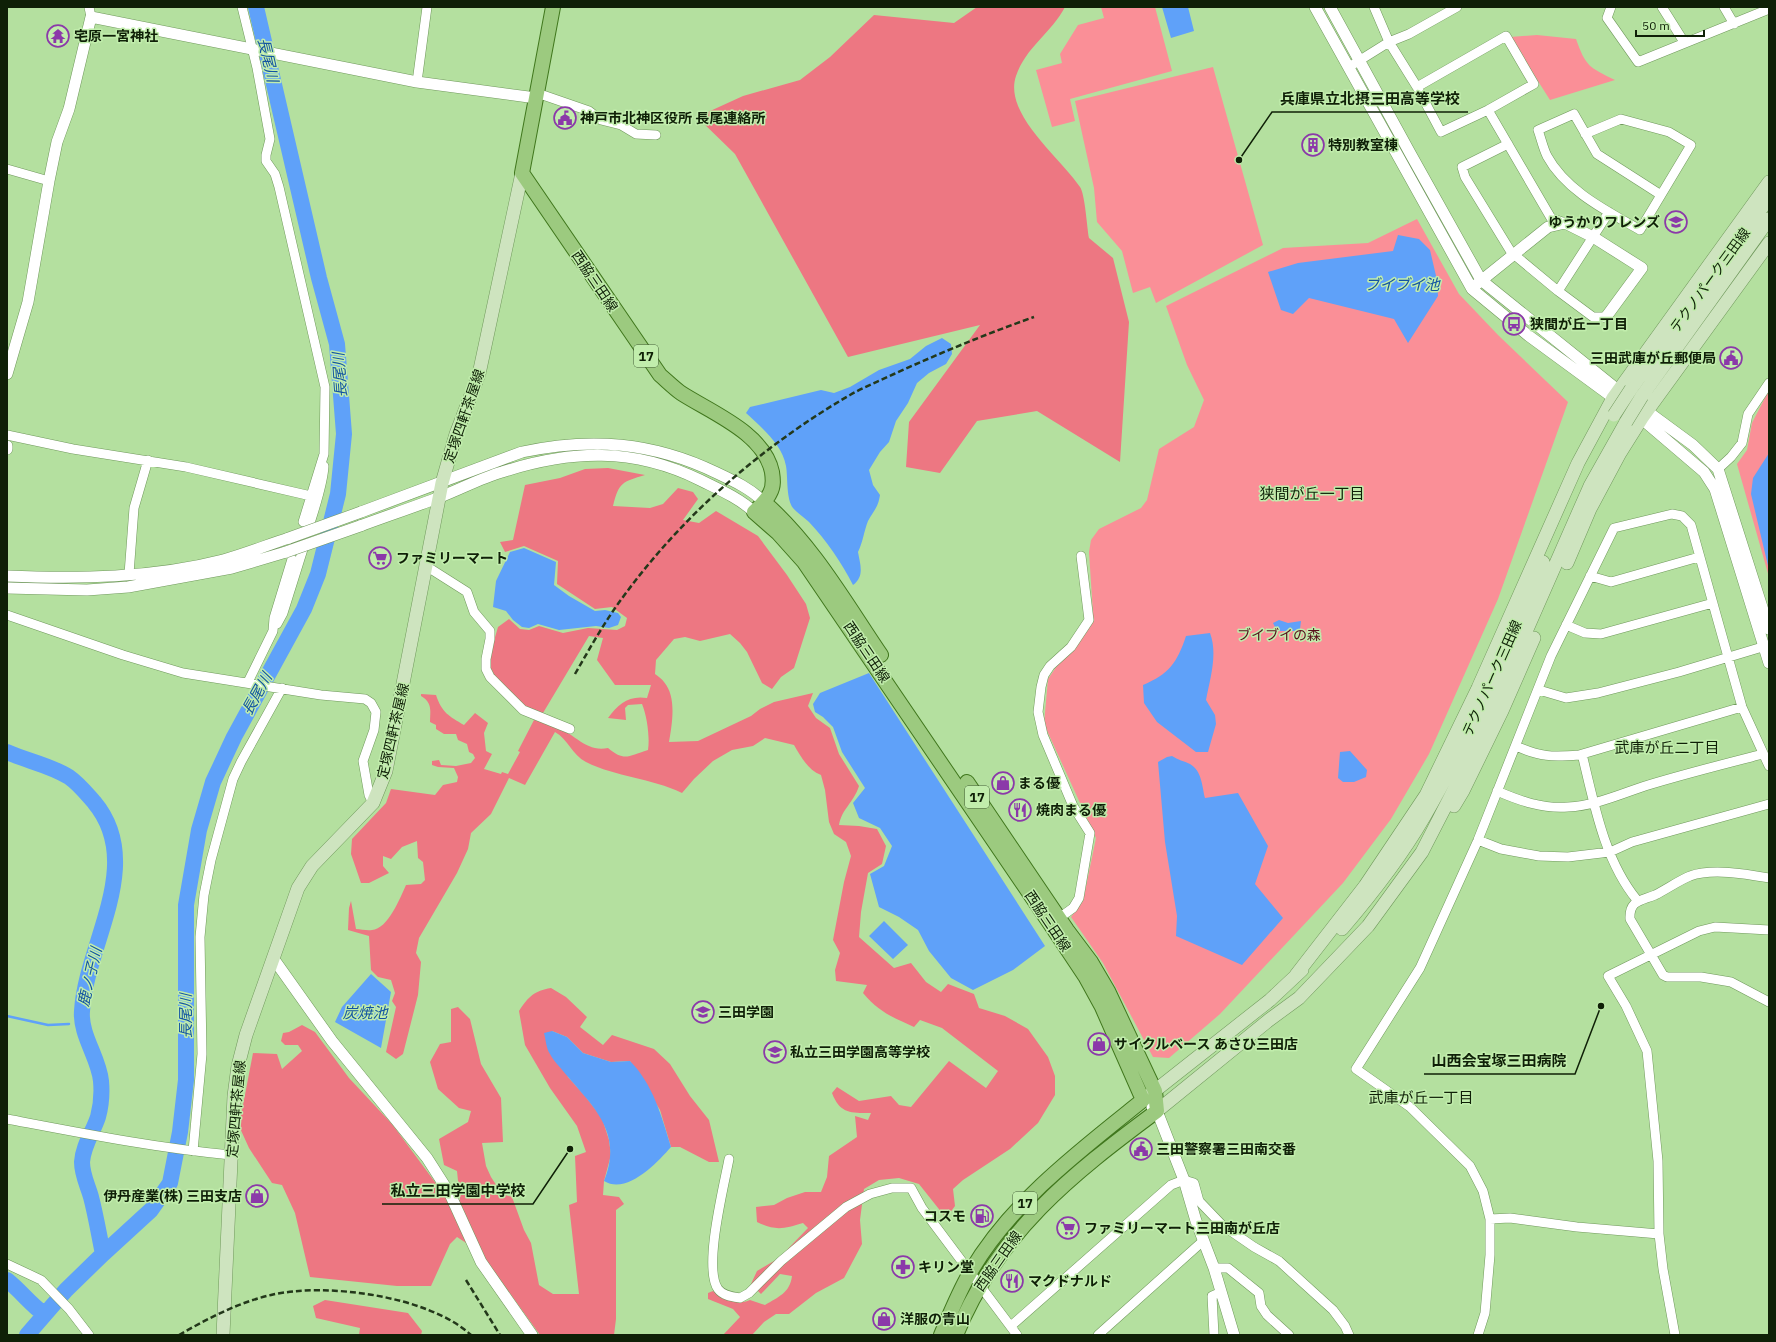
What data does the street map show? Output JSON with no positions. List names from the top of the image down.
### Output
{
  "streets": {
    "main road": [
      "テクノパーク三田線",
      "西脇三田線",
      "17",
      "定塚四軒茶屋線"
    ]
  },
  "crossings": [
    ["テクノパーク三田線", "西脇三田線"],
    ["西脇三田線", "定塚四軒茶屋線"]
  ],
  "districts": ["狭間が丘一丁目", "武庫が丘二丁目", "武庫が丘一丁目"],
  "water": [
    "長尾川",
    "ブイブイ池",
    "鹿ノ子川",
    "炭焼池"
  ],
  "parks": ["ブイブイの森"],
  "places": {
    "temple": ["宅原一宮神社"],
    "public building": ["神戸市北神区役所 長尾連絡所", "三田武庫が丘郵便局", "三田警察署三田南交番"],
    "building": ["特別教室棟"],
    "other": ["兵庫県立北摂三田高等学校", "山西会宝塚三田病院", "私立三田学園中学校"],
    "school or university": ["ゆうかりフレンズ", "三田学園", "私立三田学園高等学校"],
    "bus stop": ["狭間が丘一丁目"],
    "supermarket": ["ファミリーマート", "ファミリーマート三田南が丘店"],
    "shop": [
      "まる優",
      "サイクルベース あさひ三田店",
      "伊丹産業(株) 三田支店",
      "洋服の青山"
    ],
    "restaurant": ["焼肉まる優", "マクドナルド"],
    "fuel station": ["コスモ"],
    "pharmacy": ["キリン堂"]
  },
  "scale_bar": "50 m"
}
